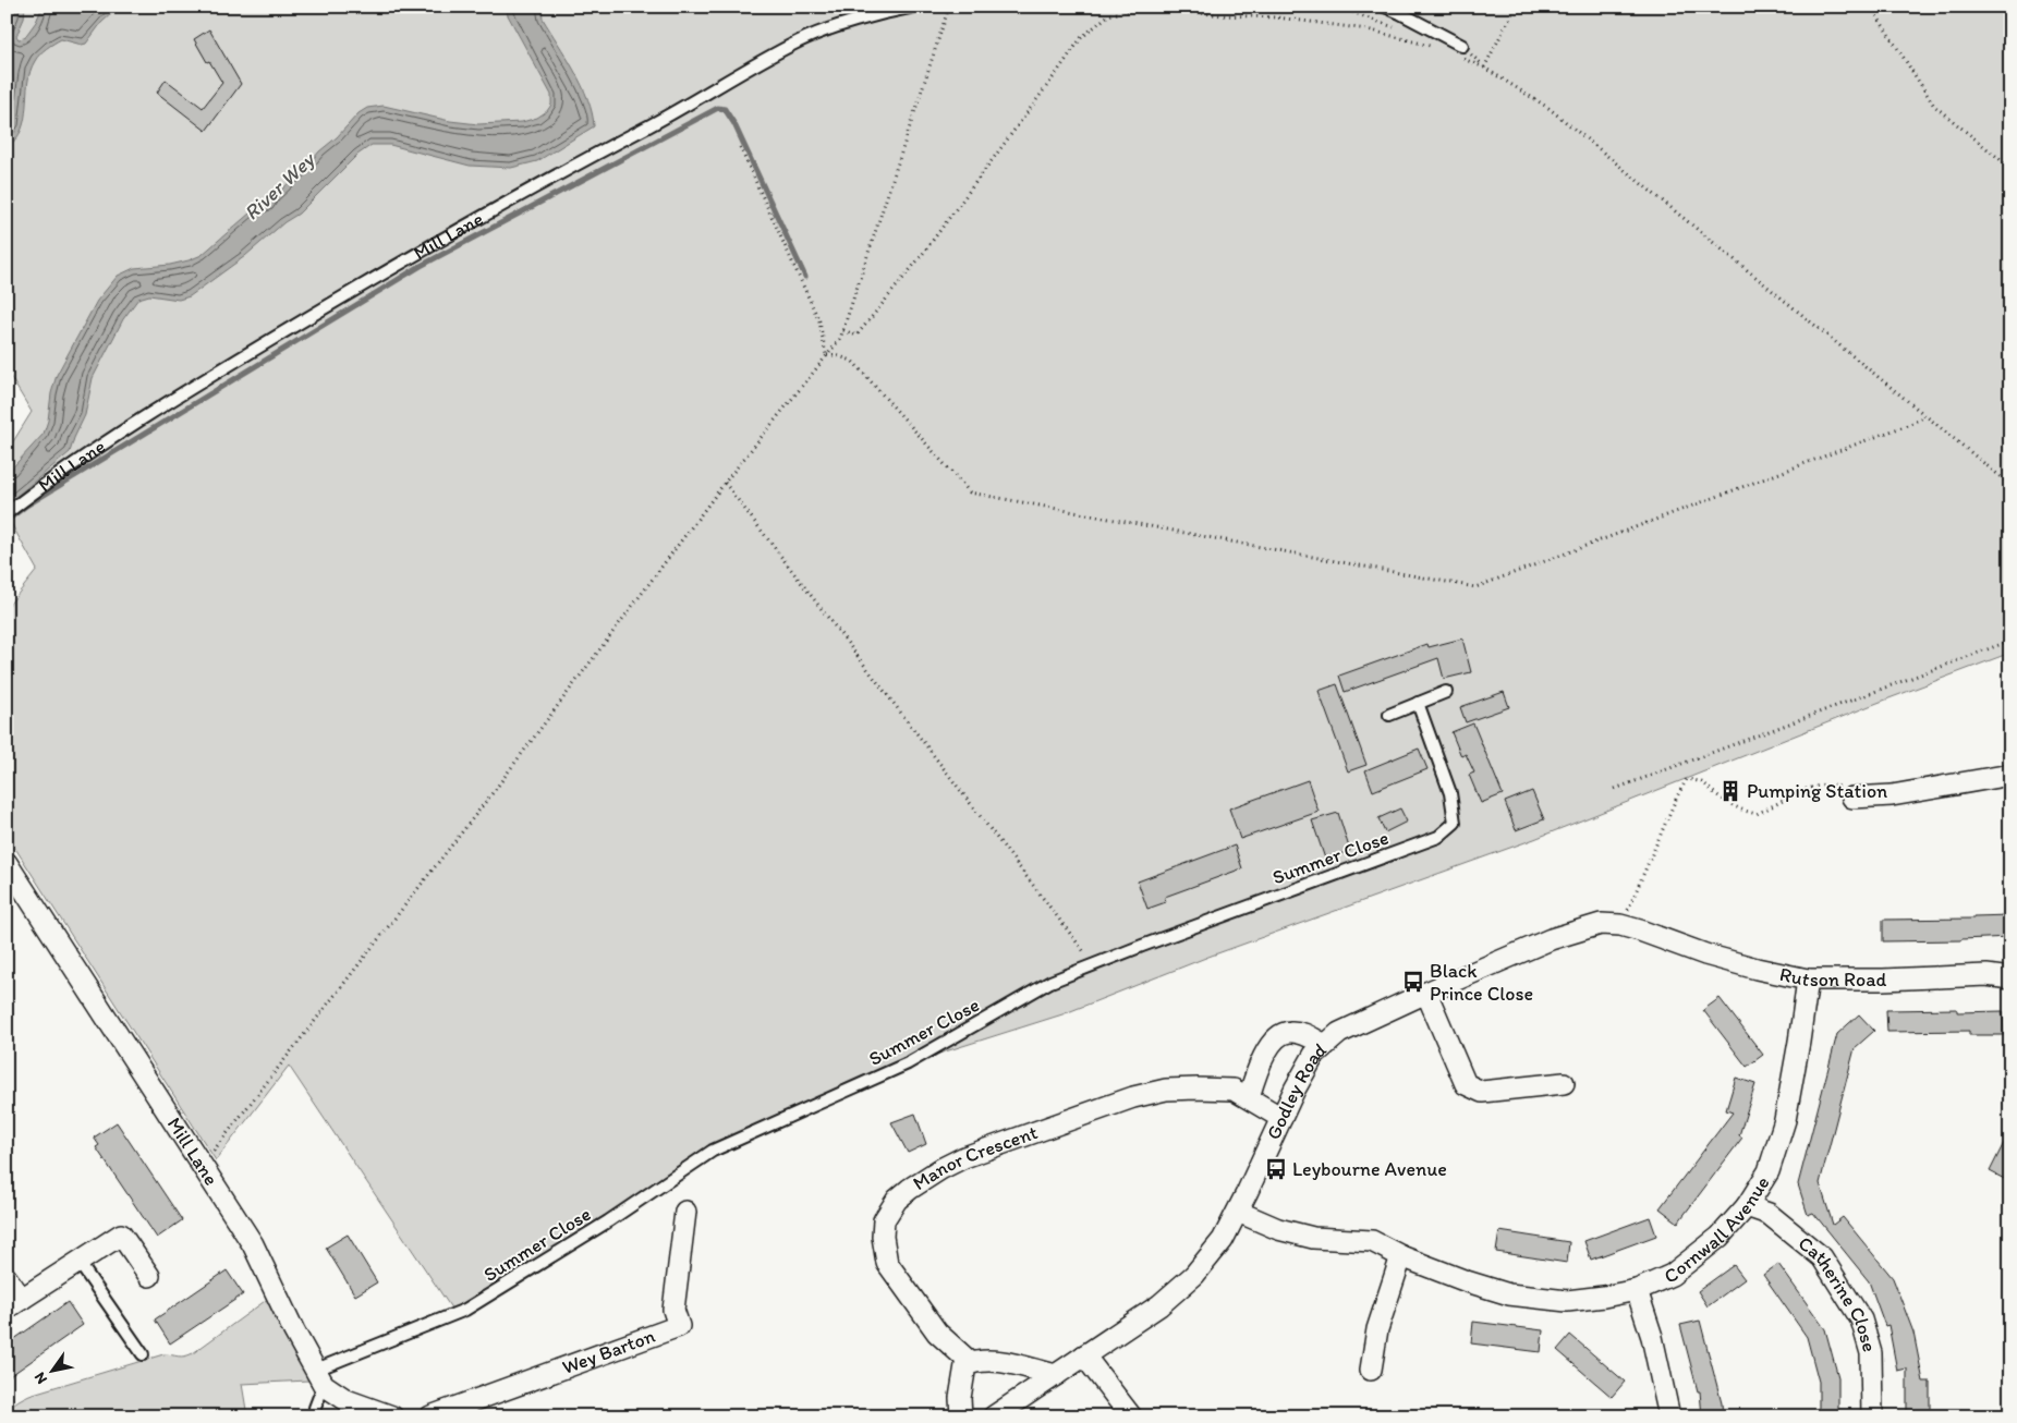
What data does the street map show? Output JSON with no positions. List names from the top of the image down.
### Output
{
  "streets": {
    "street": [
      "Mill Lane",
      "Rutson Road",
      "Godley Road",
      "Manor Crescent",
      "Cornwall Avenue",
      "Catherine Close",
      "Wey Barton"
    ],
    "lane": ["Summer Close"]
  },
  "crossings": [
    ["Mill Lane", "Summer Close"],
    ["Rutson Road", "Godley Road"],
    ["Rutson Road", "Cornwall Avenue"],
    ["Godley Road", "Manor Crescent"],
    ["Cornwall Avenue", "Catherine Close"]
  ],
  "water": ["River Wey"],
  "places": {
    "building": ["Pumping Station"],
    "bus stop": ["Black Prince Close", "Leybourne Avenue"]
  },
  "north": "bottom left"
}
